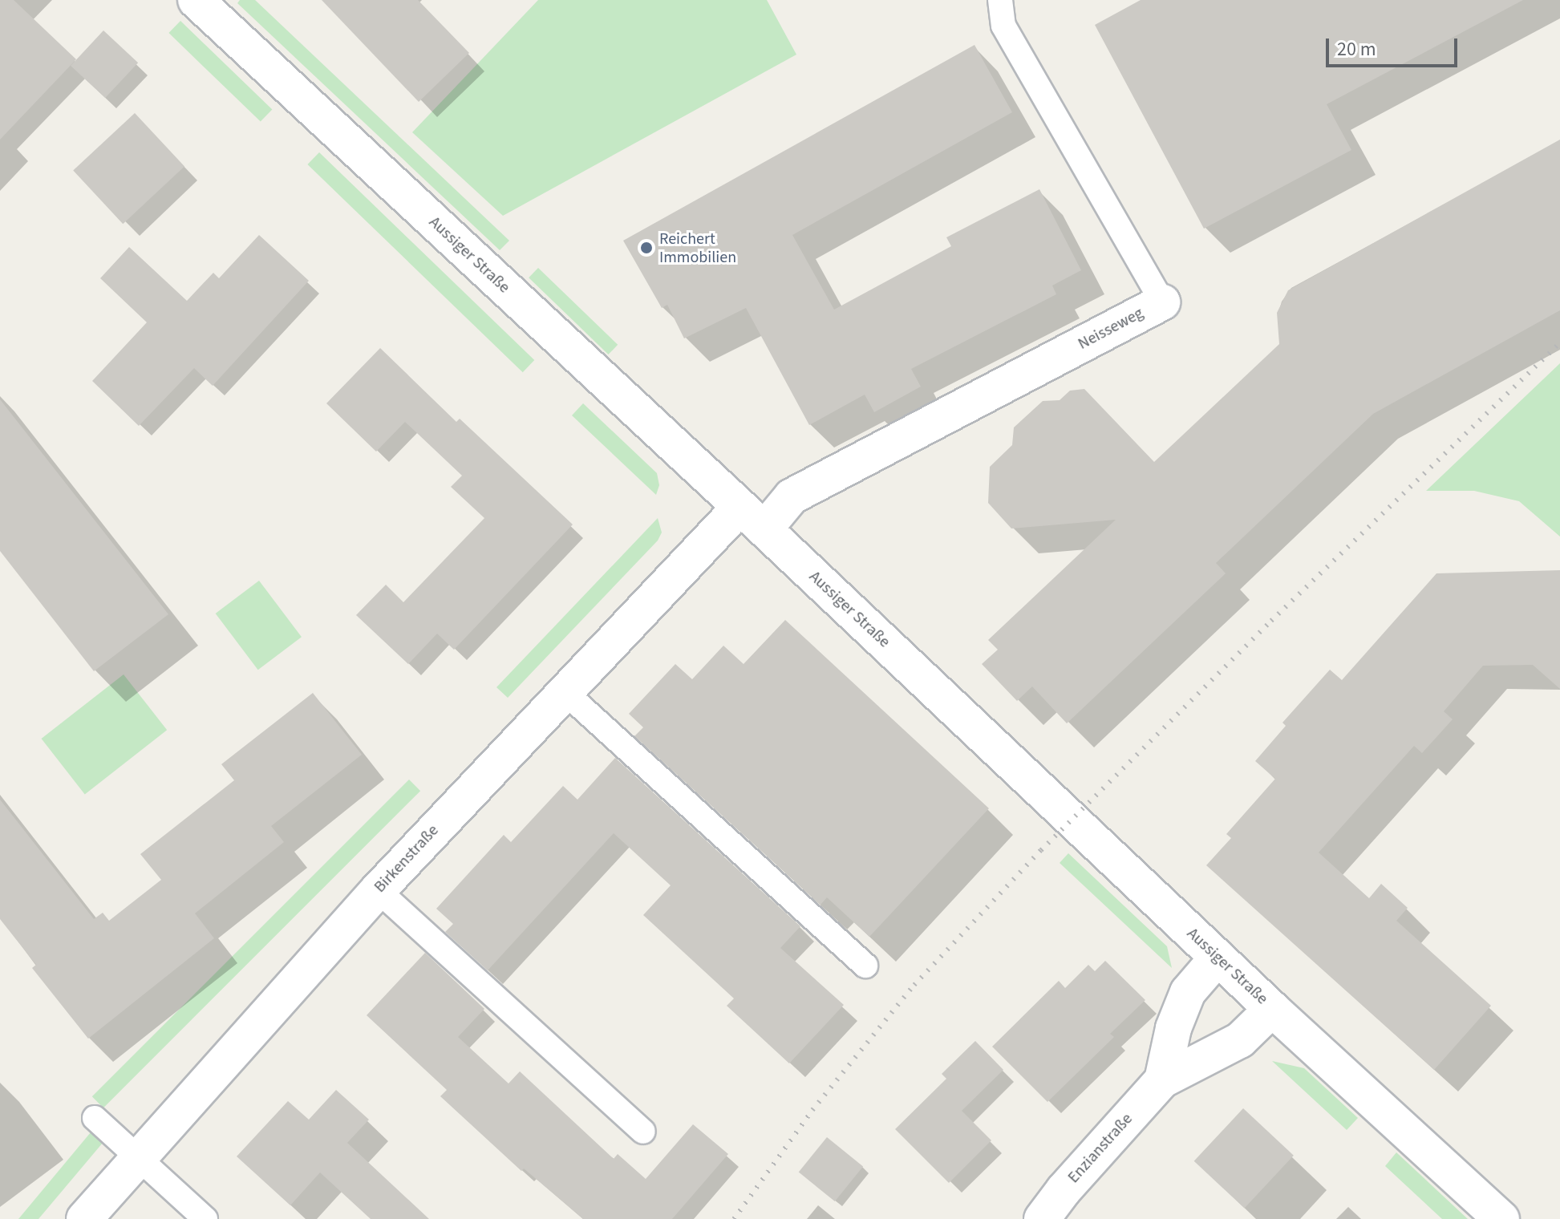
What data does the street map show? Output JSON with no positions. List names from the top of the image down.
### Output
{
  "streets": {
    "street": [
      "Aussiger Straße",
      "Neisseweg",
      "Birkenstraße",
      "Enzianstraße"
    ]
  },
  "crossings": [
    ["Aussiger Straße", "Neisseweg"],
    ["Aussiger Straße", "Birkenstraße"],
    ["Aussiger Straße", "Enzianstraße"],
    ["Neisseweg", "Birkenstraße"]
  ],
  "places": ["Reichert Immobilien"],
  "scale_bar": "20 m"
}
